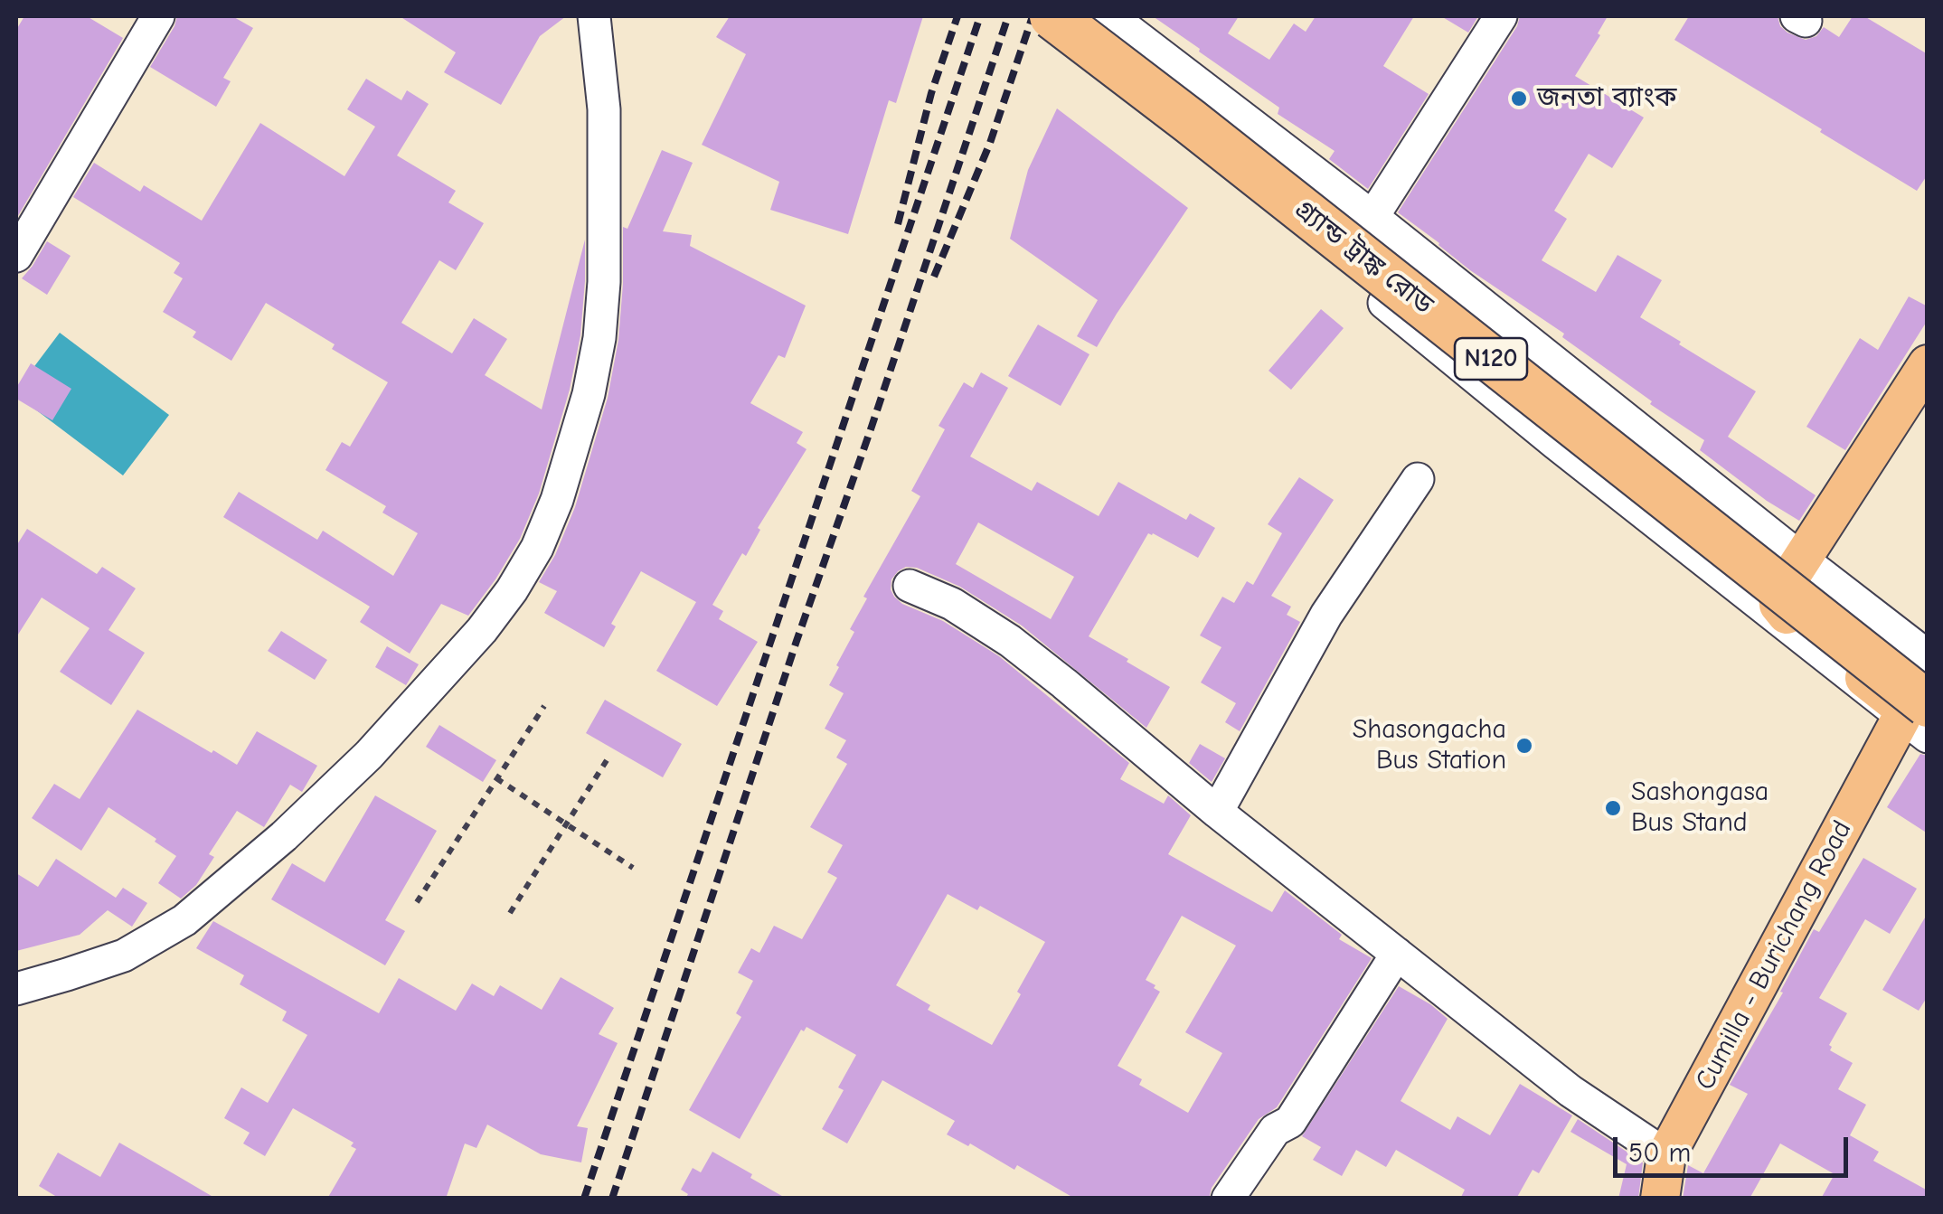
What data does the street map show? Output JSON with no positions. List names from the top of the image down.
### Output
{
  "streets": {
    "highway": ["গ্র্যান্ড ট্রাঙ্ক রোড", "N120"],
    "main road": ["Cumilla - Burichang Road"]
  },
  "crossings": [
    ["গ্র্যান্ড ট্রাঙ্ক রোড", "Cumilla - Burichang Road"]
  ],
  "places": ["জনতা ব্যাংক", "Shasongacha Bus Station", "Sashongasa Bus Stand"],
  "scale_bar": "50 m"
}
